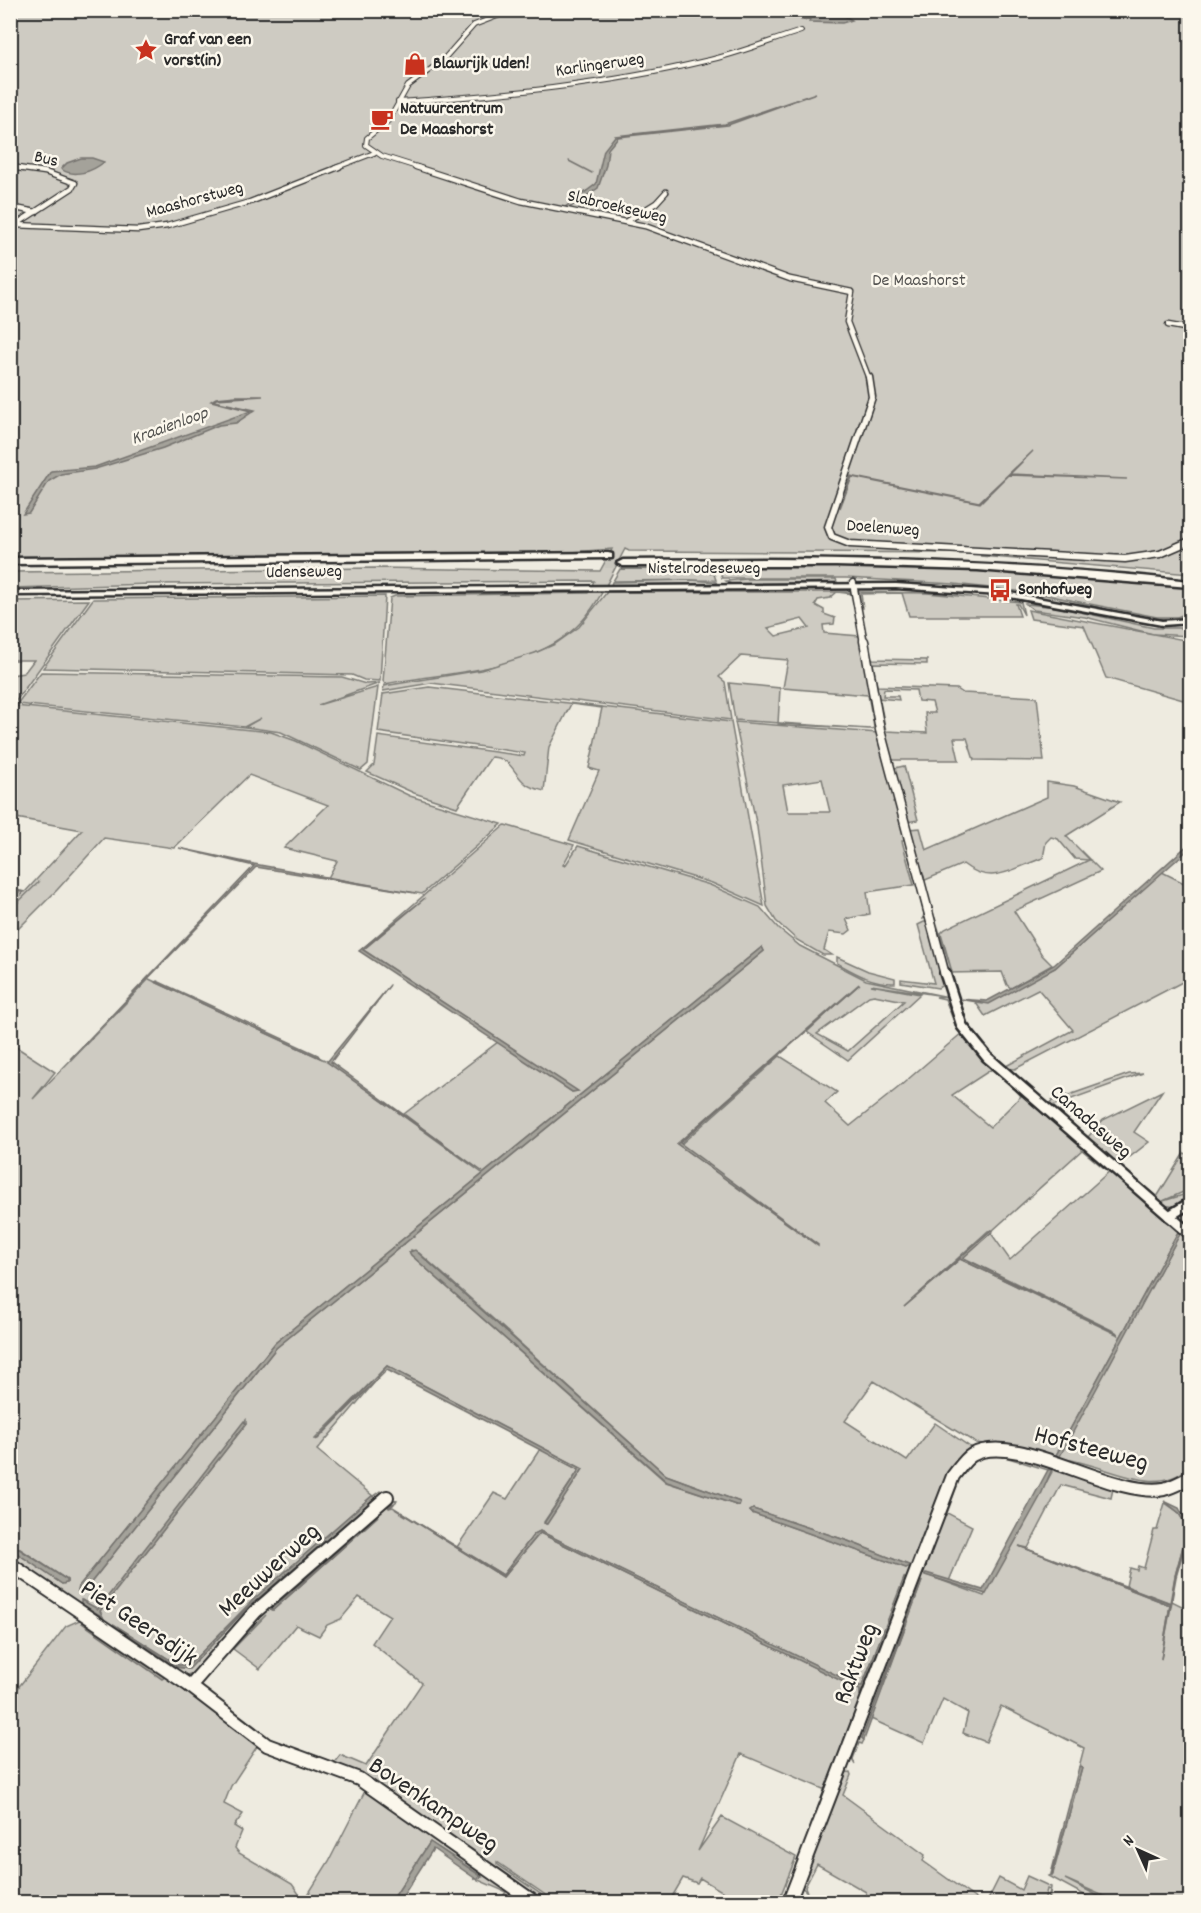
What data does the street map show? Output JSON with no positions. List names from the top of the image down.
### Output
{
  "streets": {
    "street": [
      "Karlingerweg",
      "Bus",
      "Maashorstweg",
      "Slabroekseweg",
      "Doelenweg",
      "Nistelrodeseweg",
      "Udenseweg",
      "Canadasweg",
      "Hofsteeweg",
      "Meeuwerweg",
      "Piet Geersdijk",
      "Raktweg",
      "Bovenkampweg"
    ]
  },
  "crossings": [
    ["Maashorstweg", "Slabroekseweg"],
    ["Slabroekseweg", "Doelenweg"],
    ["Nistelrodeseweg", "Udenseweg"],
    ["Nistelrodeseweg", "Canadasweg"],
    ["Hofsteeweg", "Raktweg"],
    ["Meeuwerweg", "Piet Geersdijk"],
    ["Piet Geersdijk", "Bovenkampweg"]
  ],
  "water": ["Kraaienloop"],
  "parks": ["De Maashorst"],
  "places": {
    "place": ["Graf van een vorst(in)"],
    "shop": ["Blawrijk Uden!"],
    "cafe": ["Natuurcentrum De Maashorst"],
    "bus stop": ["Sonhofweg"]
  },
  "north": "top left"
}
